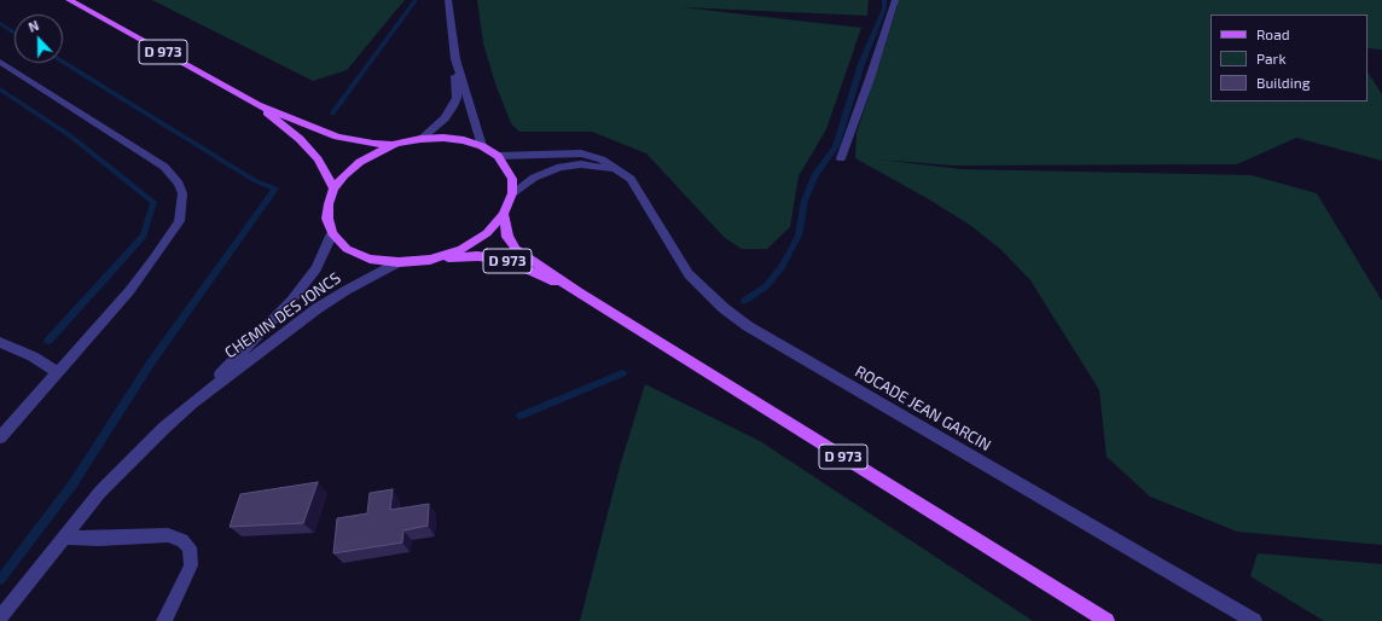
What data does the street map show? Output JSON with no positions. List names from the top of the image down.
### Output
{
  "streets": {
    "main road": ["D 973"],
    "street": ["CHEMIN DES JONCS", "ROCADE JEAN GARCIN"]
  },
  "crossings": [
    ["D 973", "CHEMIN DES JONCS"],
    ["D 973", "ROCADE JEAN GARCIN"],
    ["CHEMIN DES JONCS", "ROCADE JEAN GARCIN"]
  ],
  "legend": ["Road", "Park", "Building"],
  "north": "top"
}
